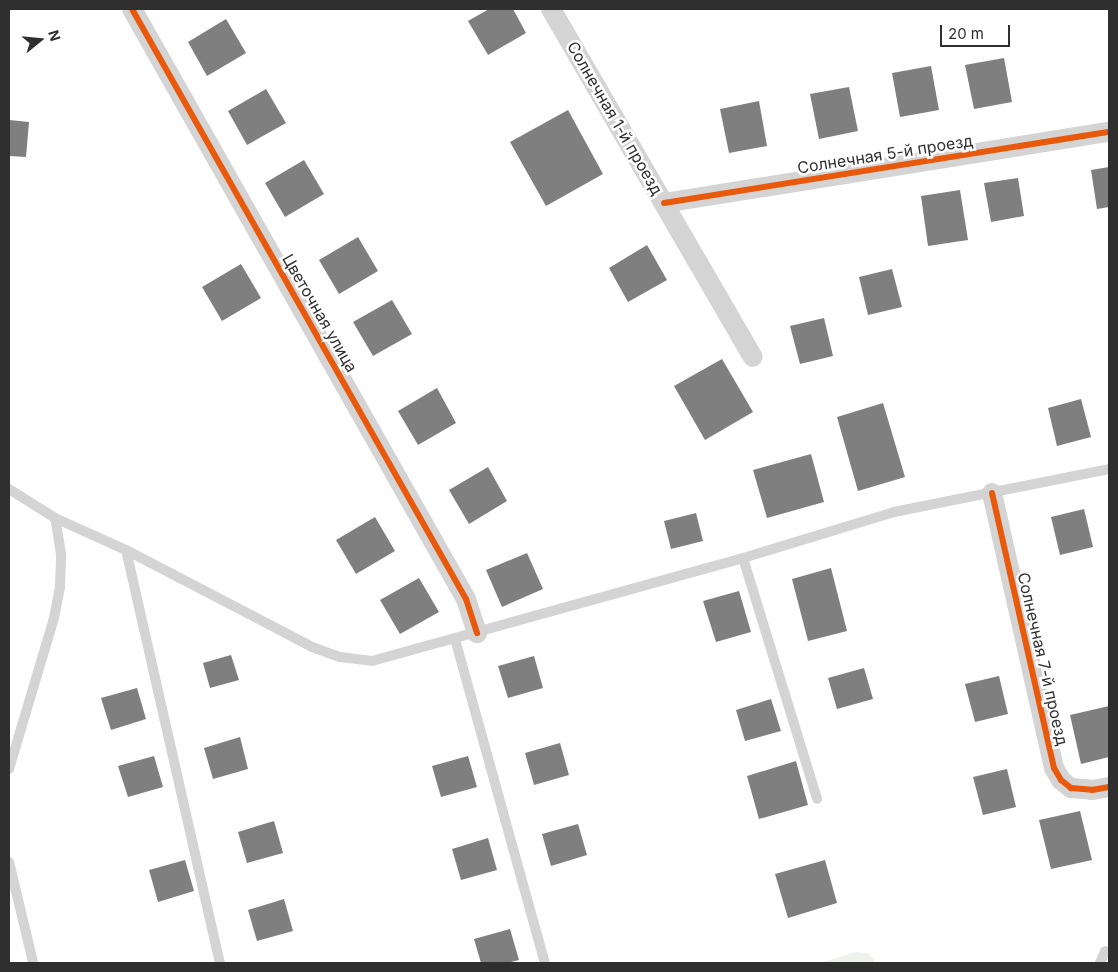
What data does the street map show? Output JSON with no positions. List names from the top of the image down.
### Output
{
  "streets": {
    "street": [
      "Солнечная 1-й проезд",
      "Солнечная 5-й проезд",
      "Цветочная улица",
      "Солнечная 7-й проезд"
    ]
  },
  "crossings": [
    ["Солнечная 1-й проезд", "Солнечная 5-й проезд"]
  ],
  "scale_bar": "20 m",
  "north": "right"
}
